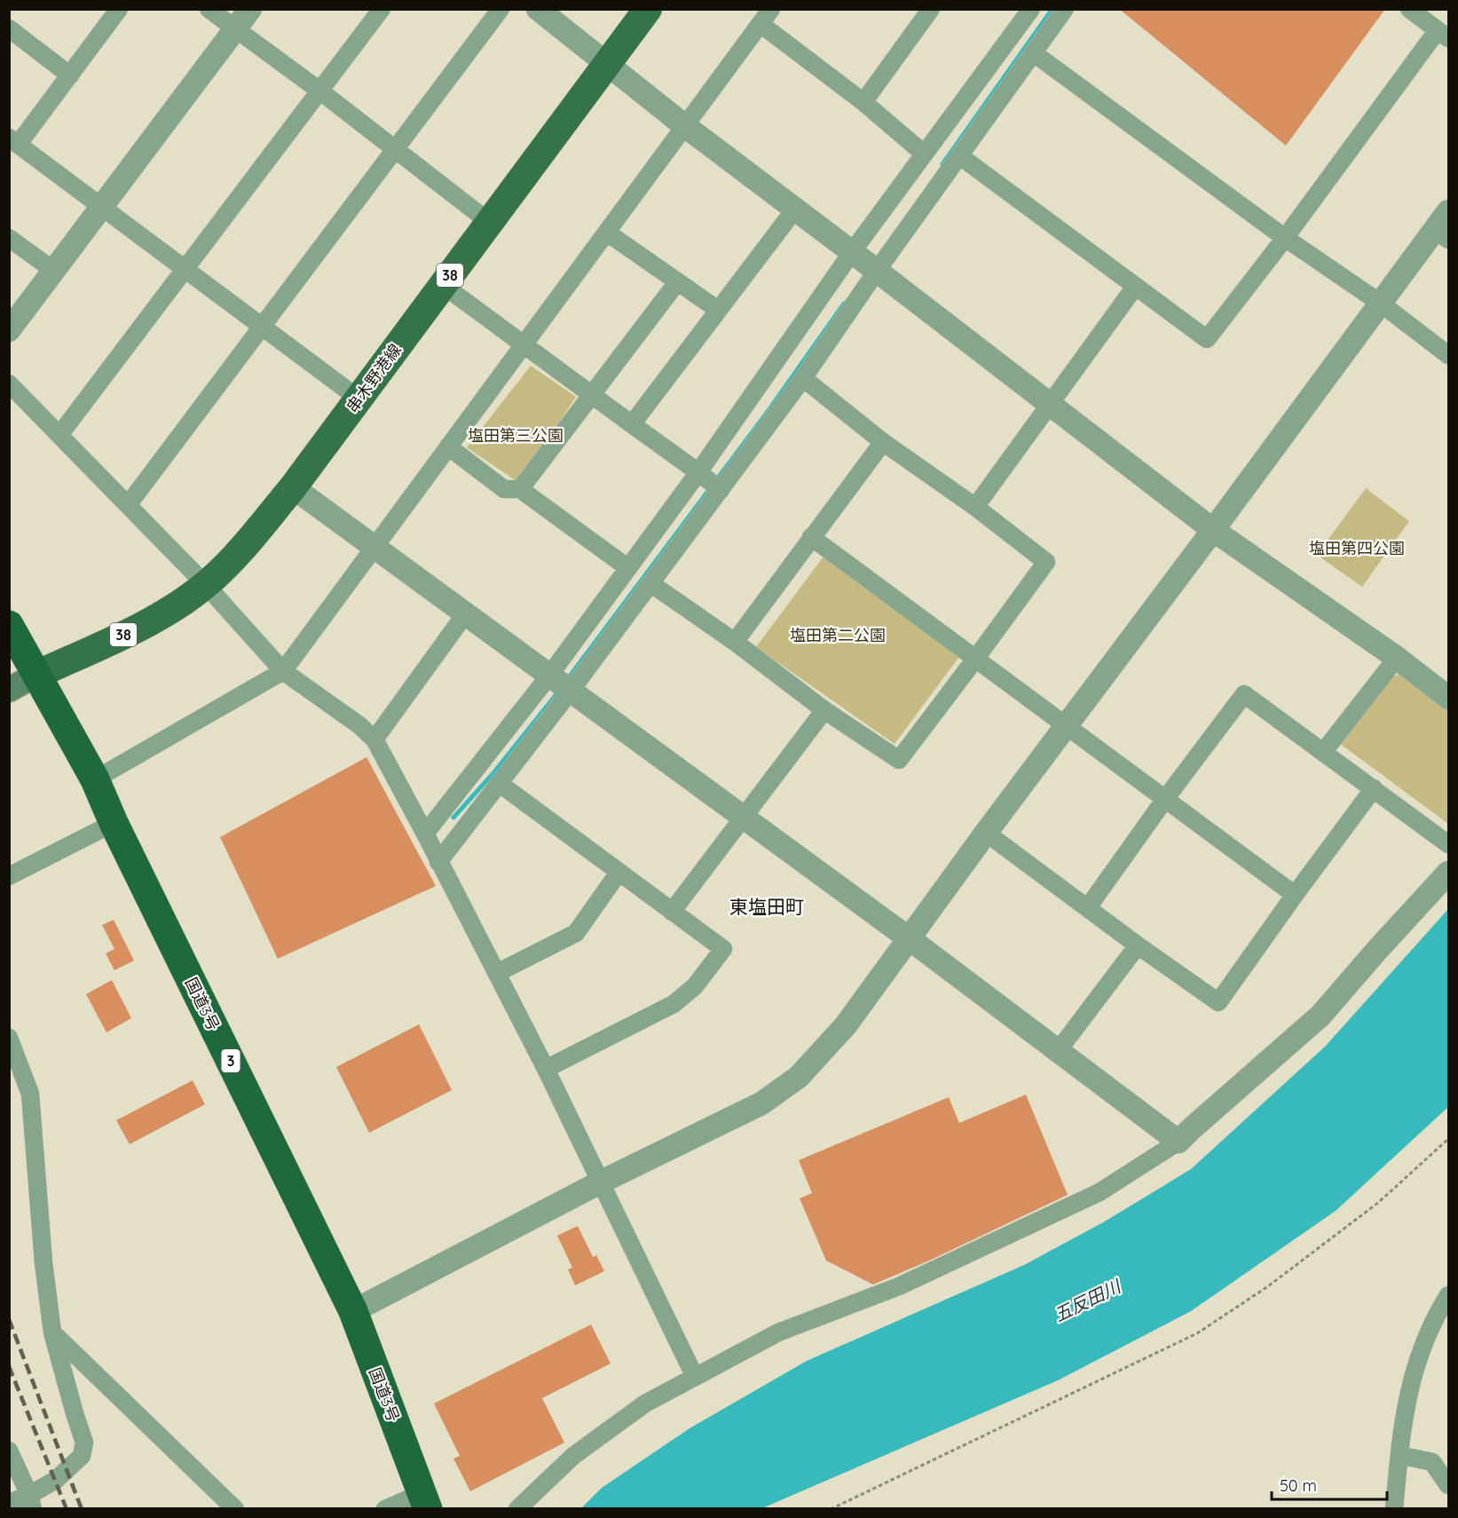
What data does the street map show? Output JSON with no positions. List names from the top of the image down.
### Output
{
  "streets": {
    "highway": ["国道3号", "3"],
    "main road": ["38", "串木野港線"]
  },
  "crossings": [
    ["串木野港線", "国道3号"]
  ],
  "districts": ["東塩田町"],
  "water": ["五反田川"],
  "parks": ["塩田第三公園", "塩田第四公園", "塩田第二公園"],
  "scale_bar": "50 m"
}
